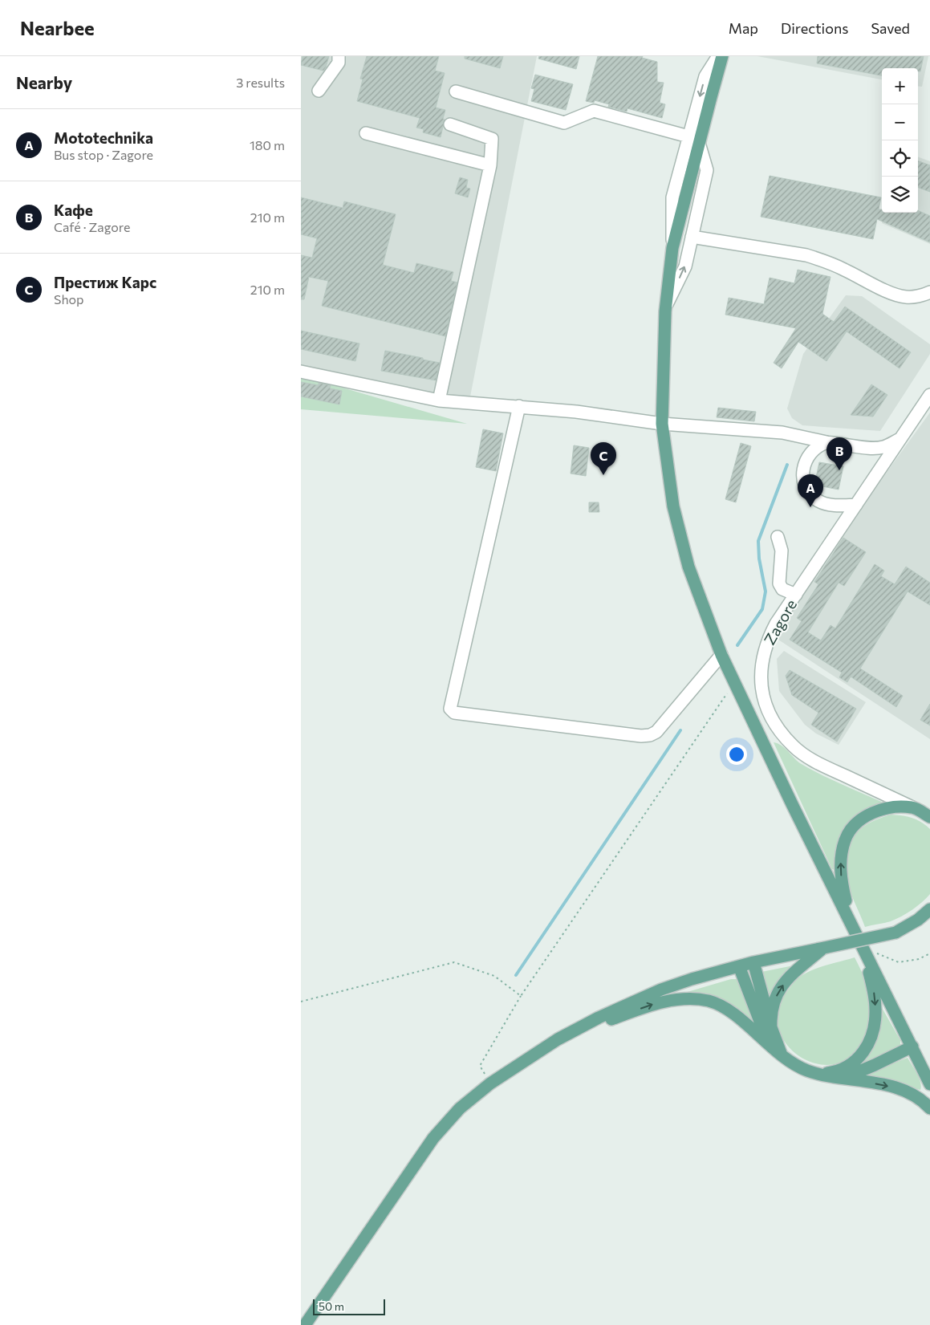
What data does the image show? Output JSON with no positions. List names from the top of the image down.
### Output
{
  "streets": {
    "street": ["Zagore"]
  },
  "scale_bar": "50 m",
  "page": {
    "header": "Nearbee",
    "nav": ["Map", "Directions", "Saved"],
    "heading": ["Nearby", "3 results"],
    "map_buttons": ["+", "−"],
    "list": [
      {
        "mark": "A",
        "name": "Mototechnika",
        "note": "Bus stop · Zagore",
        "value": "180 m"
      },
      {
        "mark": "B",
        "name": "Кафе",
        "note": "Café · Zagore",
        "value": "210 m"
      },
      {
        "mark": "C",
        "name": "Престиж Карс",
        "note": "Shop",
        "value": "210 m"
      }
    ],
    "pins": ["B", "C", "A"],
    "scale": "50 m"
  }
}
